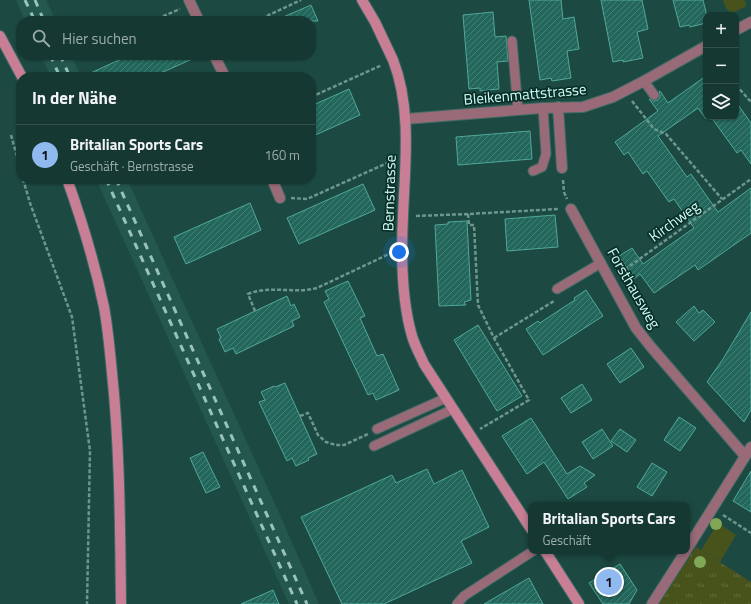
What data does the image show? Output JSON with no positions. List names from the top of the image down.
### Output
{
  "streets": {
    "street": ["Bleikenmattstrasse", "Bernstrasse", "Forsthausweg"],
    "path": ["Kirchweg"]
  },
  "crossings": [
    ["Bleikenmattstrasse", "Bernstrasse"],
    ["Kirchweg", "Forsthausweg"]
  ],
  "page": {
    "map_buttons": ["+", "−"],
    "search": "Hier suchen",
    "heading": "In der Nähe",
    "list": [
      {
        "mark": "1",
        "name": "Britalian Sports Cars",
        "note": "Geschäft · Bernstrasse",
        "value": "160 m"
      }
    ],
    "popup": ["Britalian Sports Cars", "Geschäft"],
    "pins": "1"
  }
}
